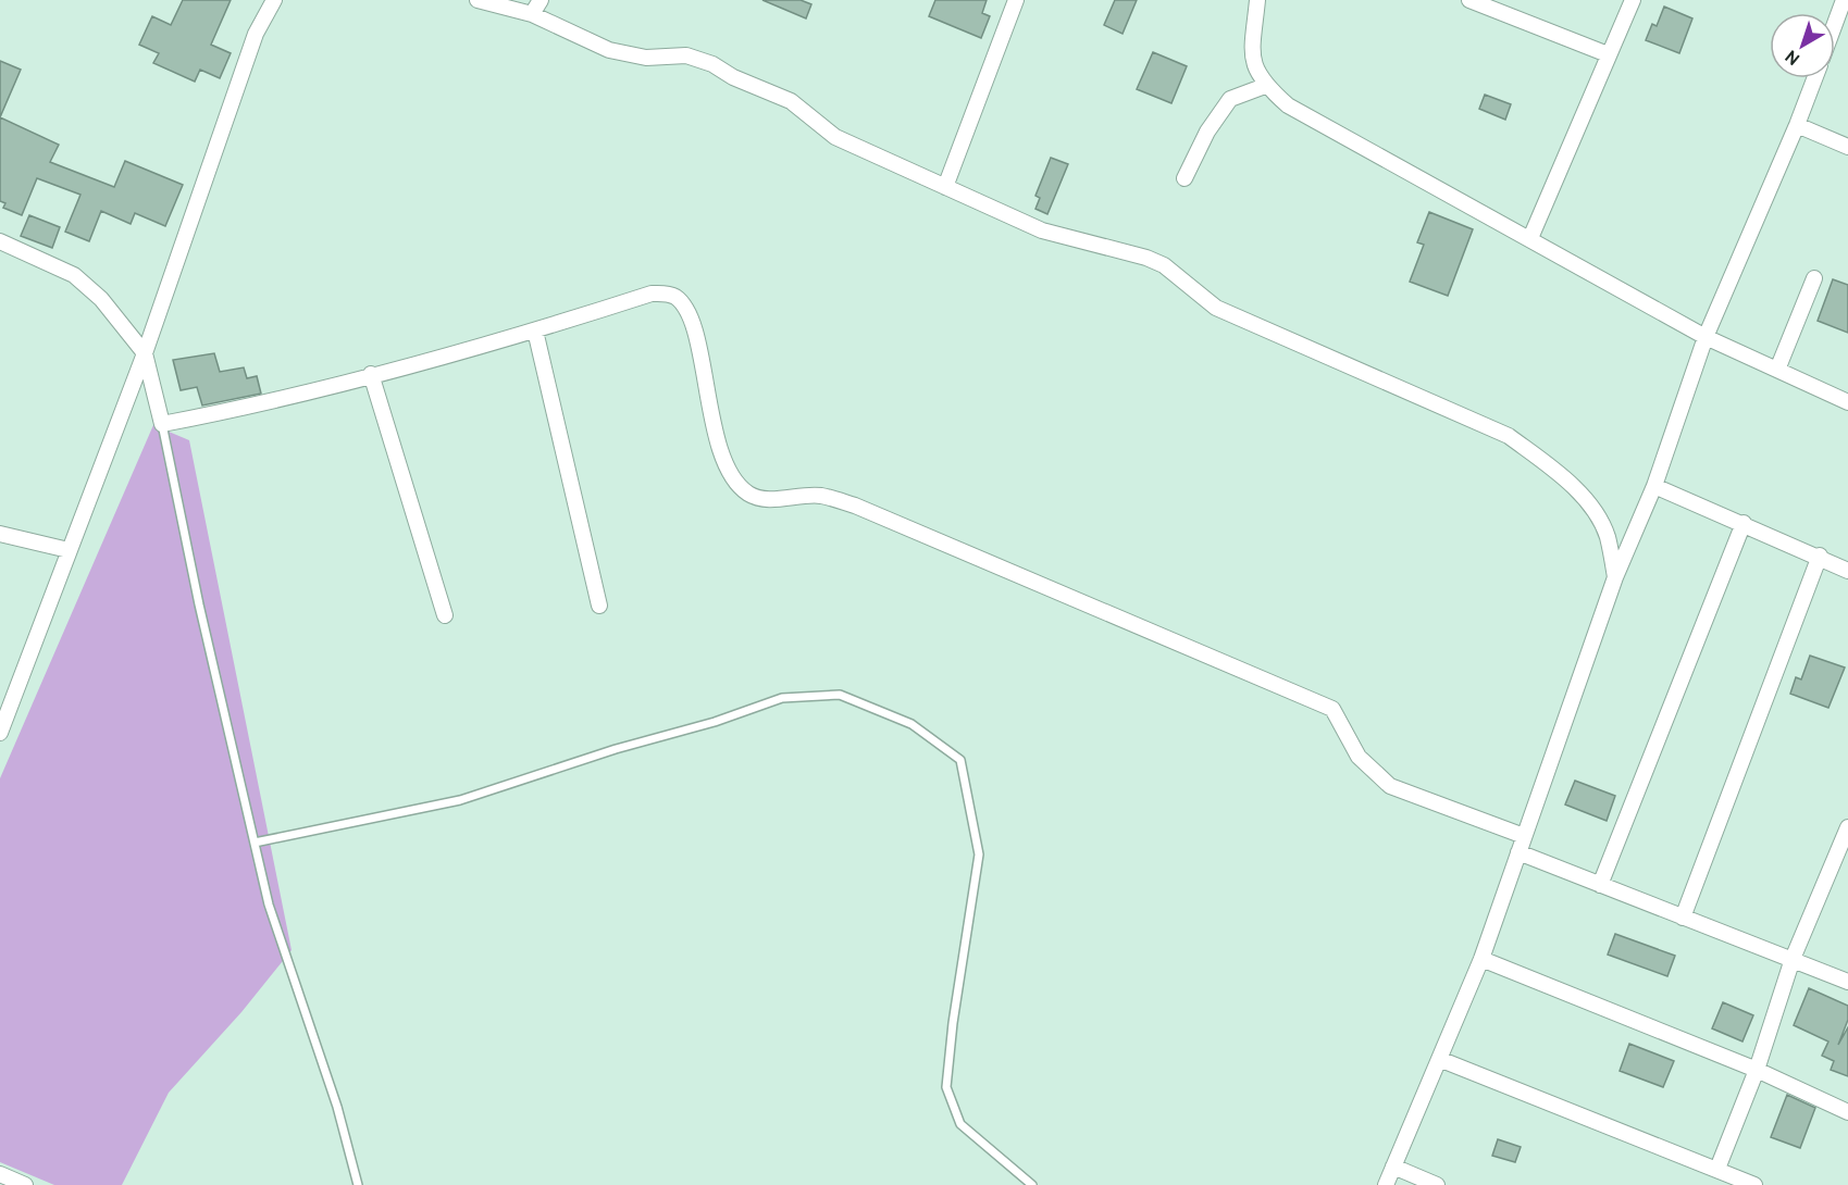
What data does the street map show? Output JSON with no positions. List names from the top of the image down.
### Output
{
  "north": "bottom left"
}
